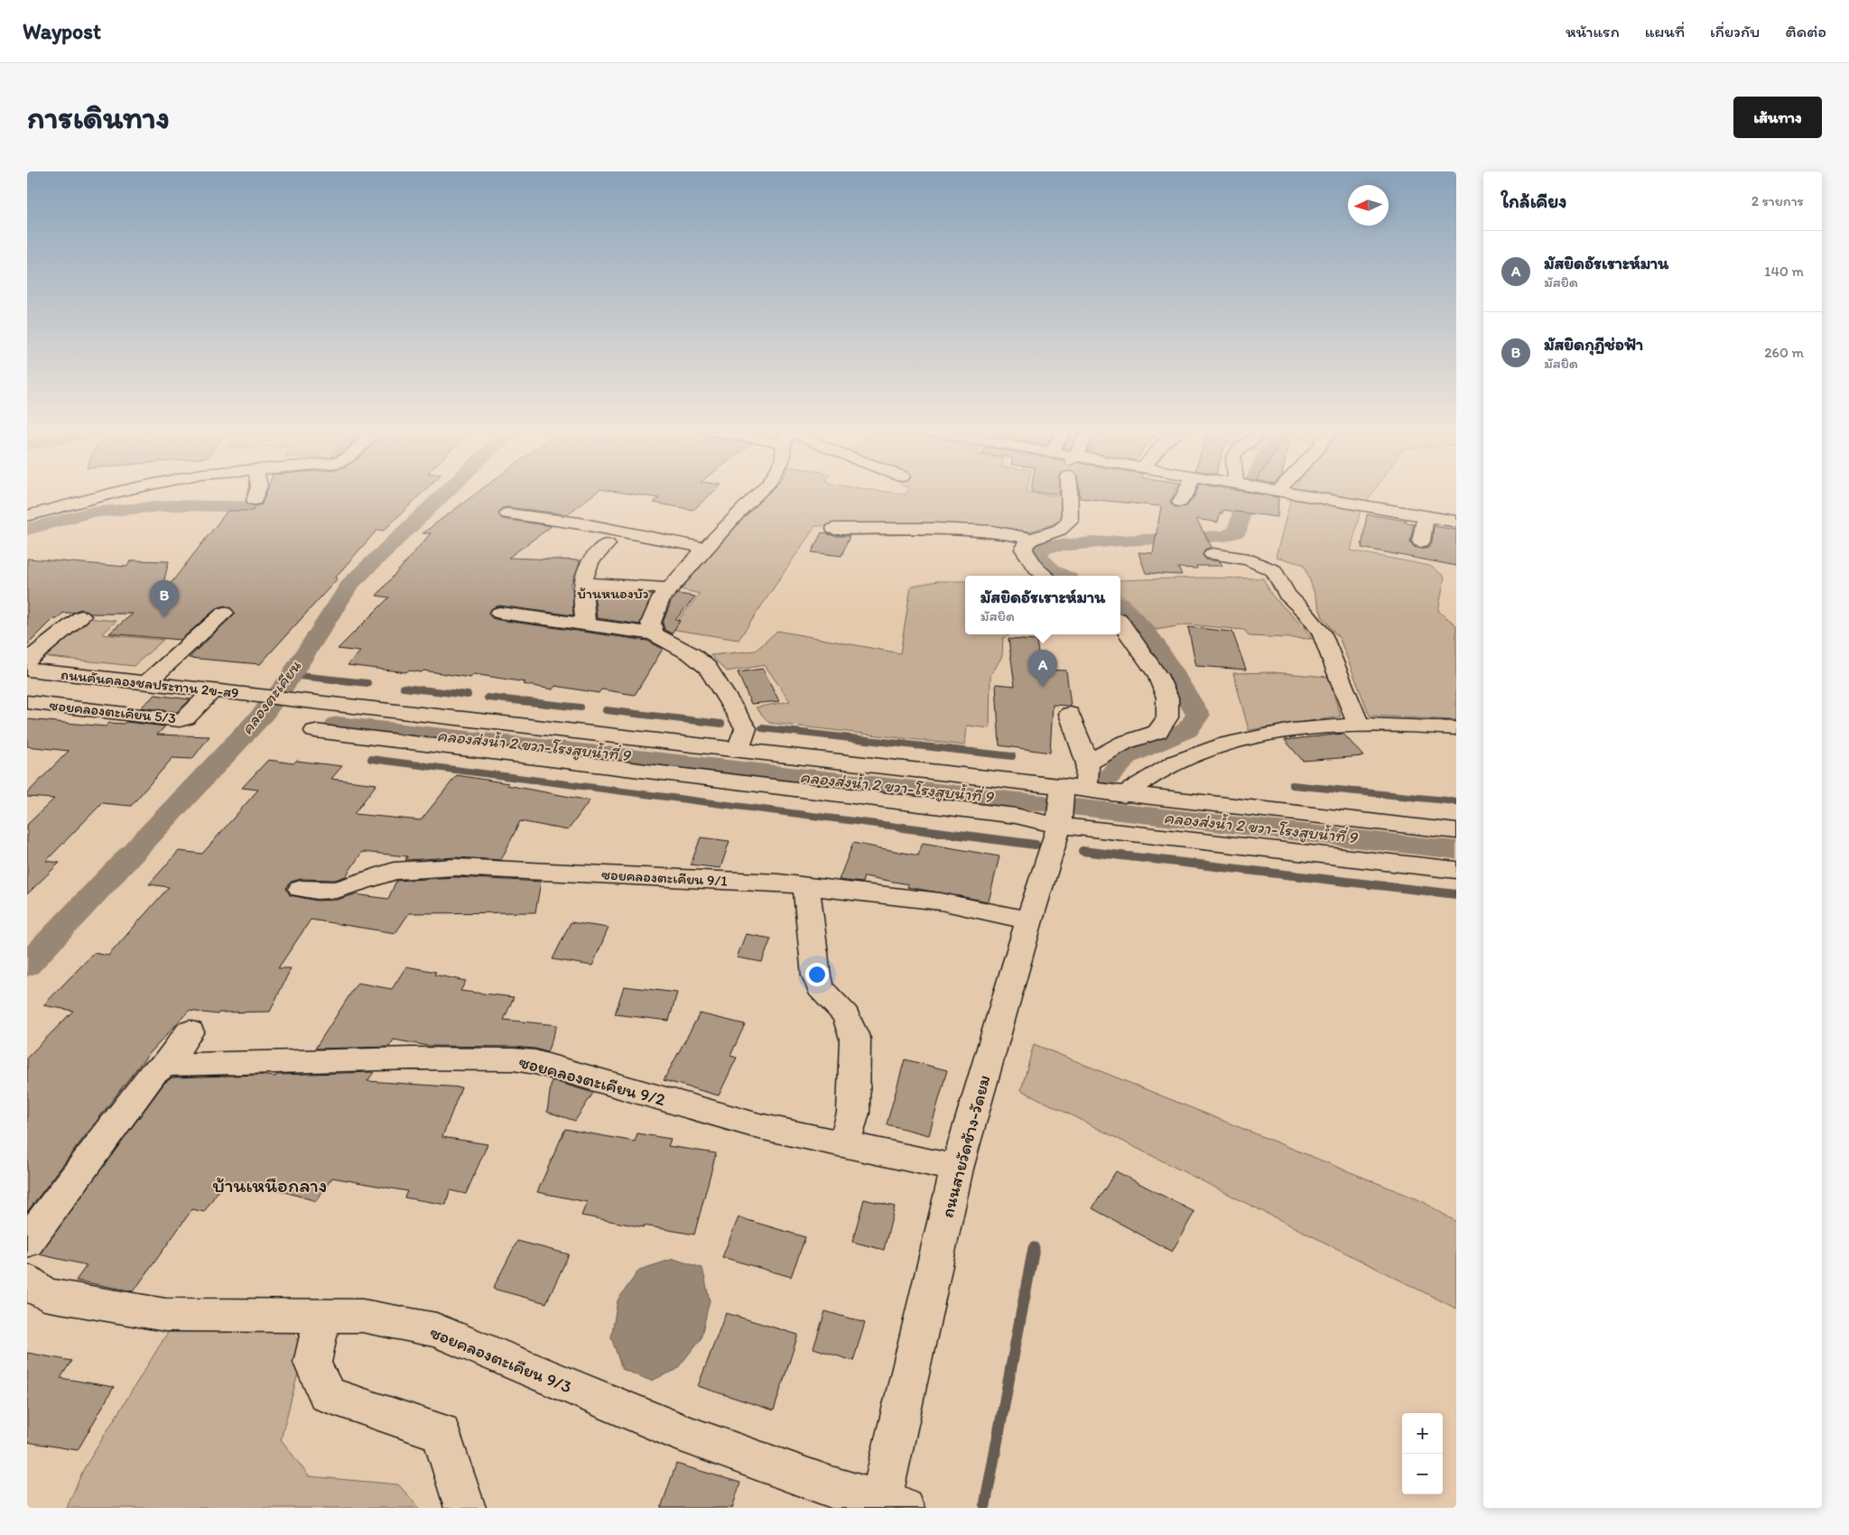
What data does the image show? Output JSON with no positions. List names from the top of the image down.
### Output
{
  "streets": {
    "street": [
      "ถนนคันคลองชลประทาน 2ข-ส9",
      "ซอยคลองตะเคียน 5/3",
      "ซอยคลองตะเคียน 9/1",
      "ซอยคลองตะเคียน 9/2",
      "ถนนสายวัดช้าง-วัดยม",
      "ซอยคลองตะเคียน 9/3"
    ]
  },
  "crossings": [
    ["ถนนคันคลองชลประทาน 2ข-ส9", "ซอยคลองตะเคียน 5/3"],
    ["ถนนคันคลองชลประทาน 2ข-ส9", "ถนนสายวัดช้าง-วัดยม"],
    ["ซอยคลองตะเคียน 9/1", "ถนนสายวัดช้าง-วัดยม"],
    ["ซอยคลองตะเคียน 9/2", "ถนนสายวัดช้าง-วัดยม"],
    ["ถนนสายวัดช้าง-วัดยม", "ซอยคลองตะเคียน 9/3"]
  ],
  "districts": ["บ้านหนองบัว", "บ้านเหนือกลาง"],
  "water": ["คลองตะเคียน", "คลองส่งน้ำ 2 ขวา-โรงสูบน้ำที่ 9"],
  "north": "left",
  "page": {
    "header": "Waypost",
    "nav": [
      "หน้าแรก",
      "แผนที่",
      "เกี่ยวกับ",
      "ติดต่อ"
    ],
    "buttons": "เส้นทาง",
    "title": "การเดินทาง",
    "heading": ["ใกล้เคียง", "2 รายการ"],
    "list": [
      {
        "mark": "A",
        "name": "มัสยิดอัรเราะห์มาน",
        "note": "มัสยิด",
        "value": "140 m"
      },
      {
        "mark": "B",
        "name": "มัสยิดกุฎีช่อฟ้า",
        "note": "มัสยิด",
        "value": "260 m"
      }
    ],
    "popup": ["มัสยิดอัรเราะห์มาน", "มัสยิด"],
    "pins": ["B", "A"],
    "map_buttons": ["+", "−"]
  }
}
